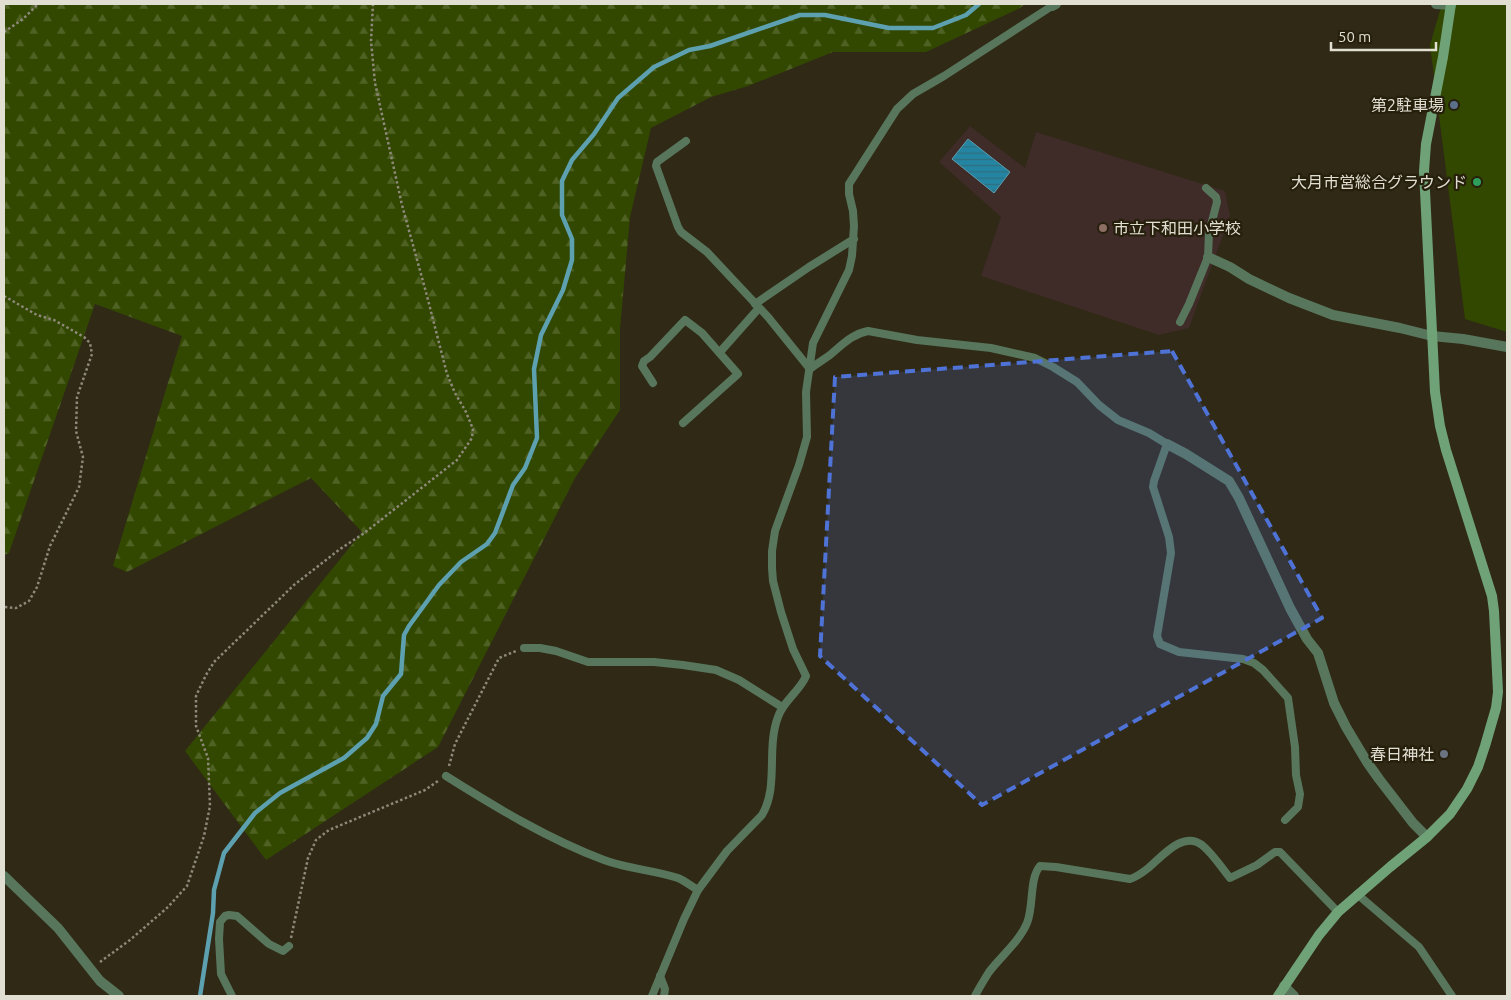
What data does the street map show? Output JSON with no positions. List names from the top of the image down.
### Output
{
  "places": [
    "第2駐車場",
    "大月市営総合グラウンド",
    "市立下和田小学校",
    "春日神社"
  ],
  "scale_bar": "50 m"
}
